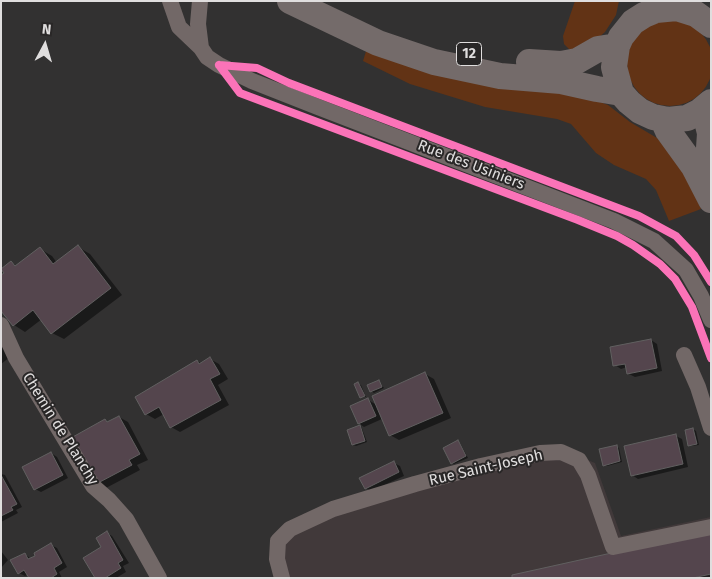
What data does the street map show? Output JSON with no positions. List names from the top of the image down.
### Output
{
  "streets": {
    "highway": ["12"],
    "street": ["Rue des Usiniers", "Chemin de Planchy", "Rue Saint-Joseph"]
  },
  "north": "top"
}
